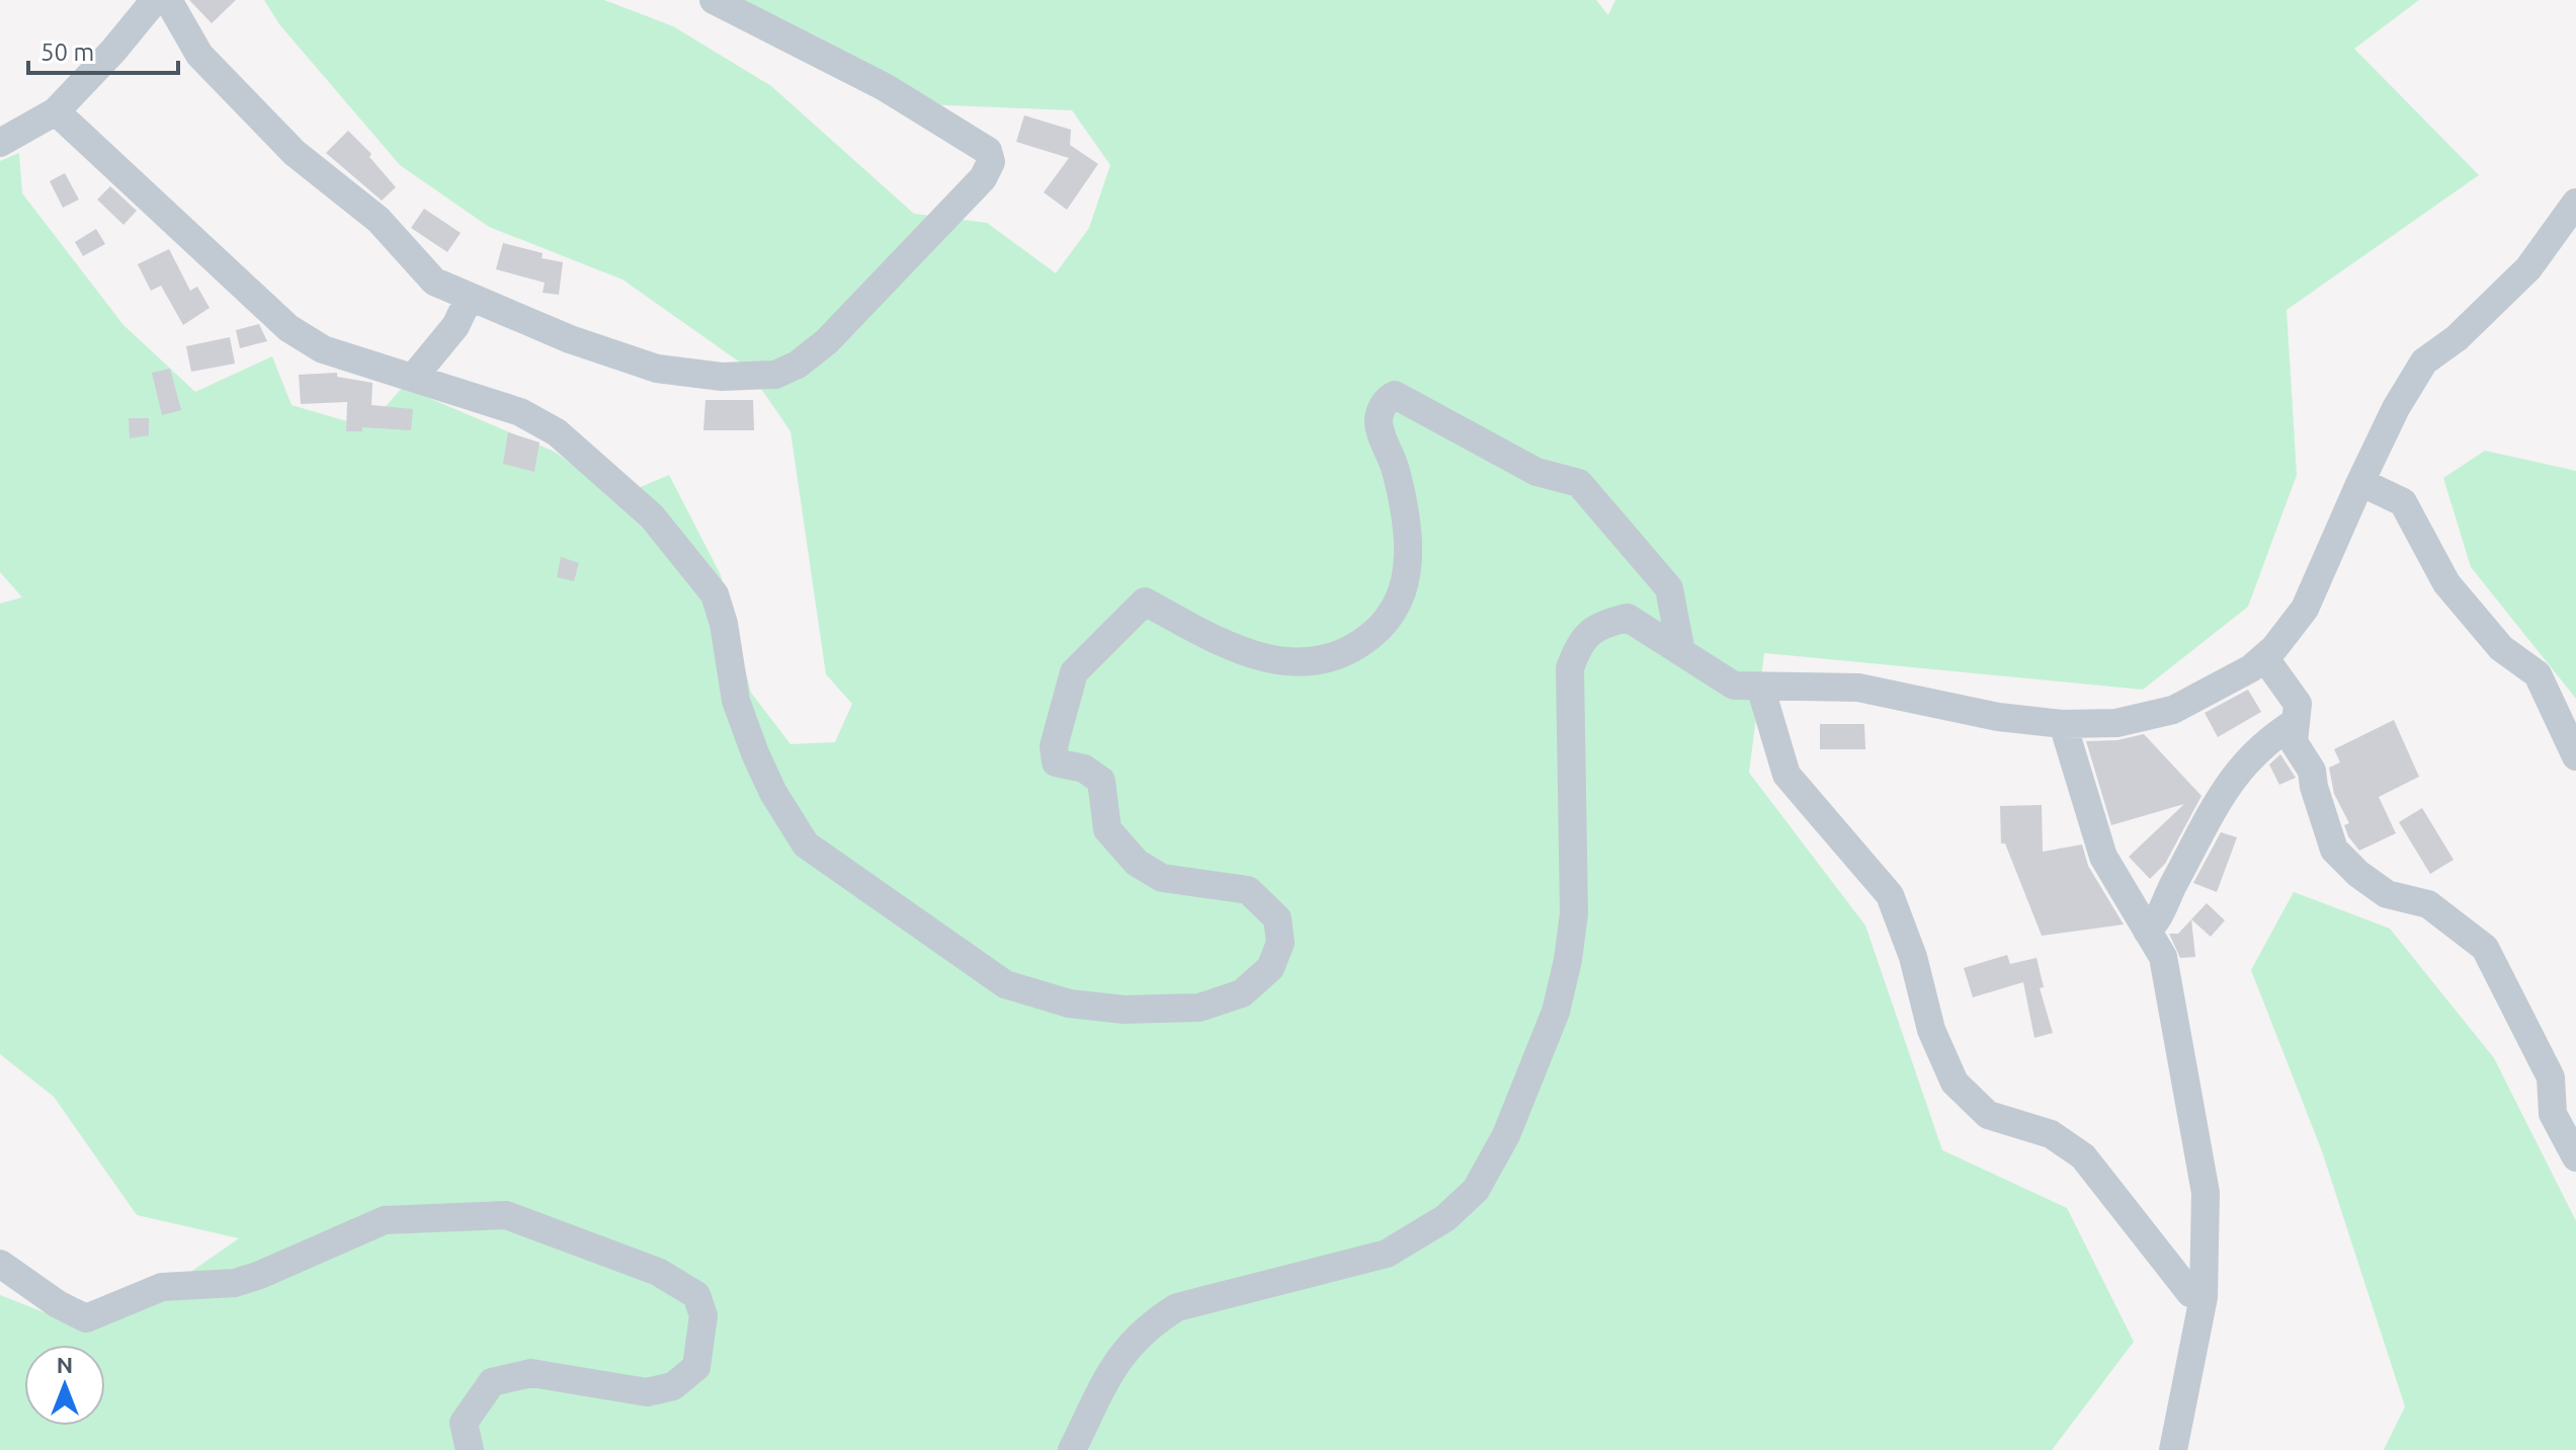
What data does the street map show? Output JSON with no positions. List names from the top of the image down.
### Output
{
  "scale_bar": "50 m",
  "north": "top"
}
